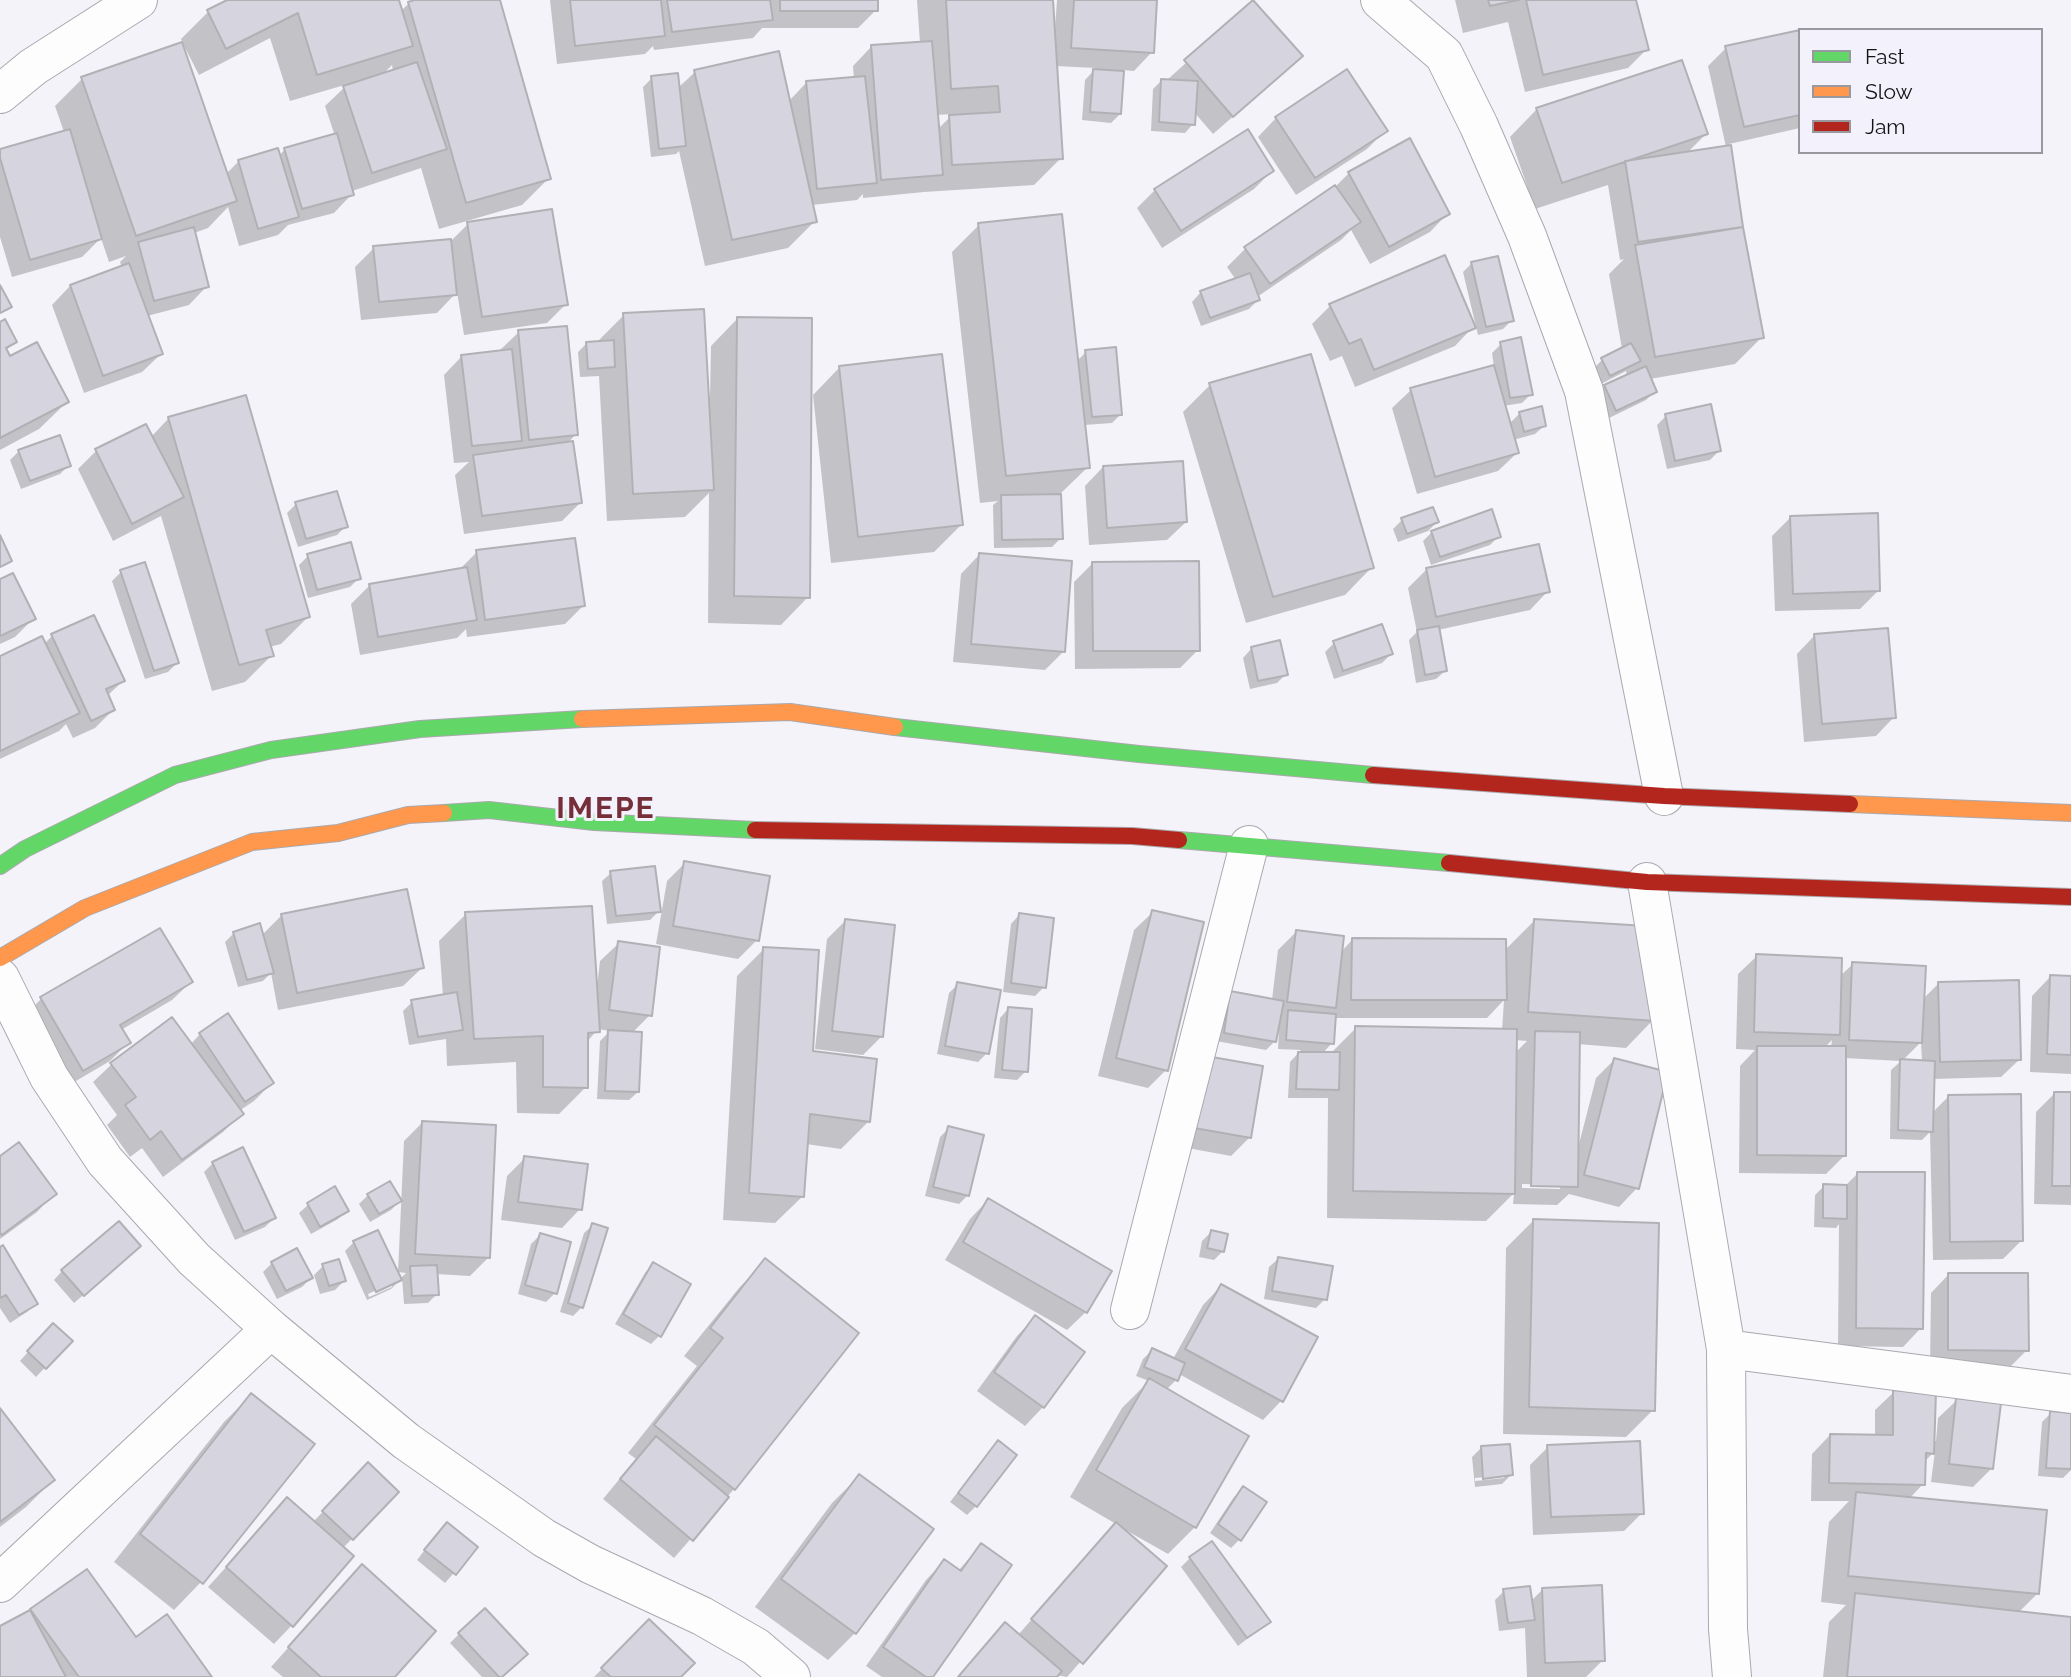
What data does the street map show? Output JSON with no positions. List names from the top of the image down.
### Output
{
  "districts": ["IMEPE"],
  "legend": ["Fast", "Slow", "Jam"]
}
